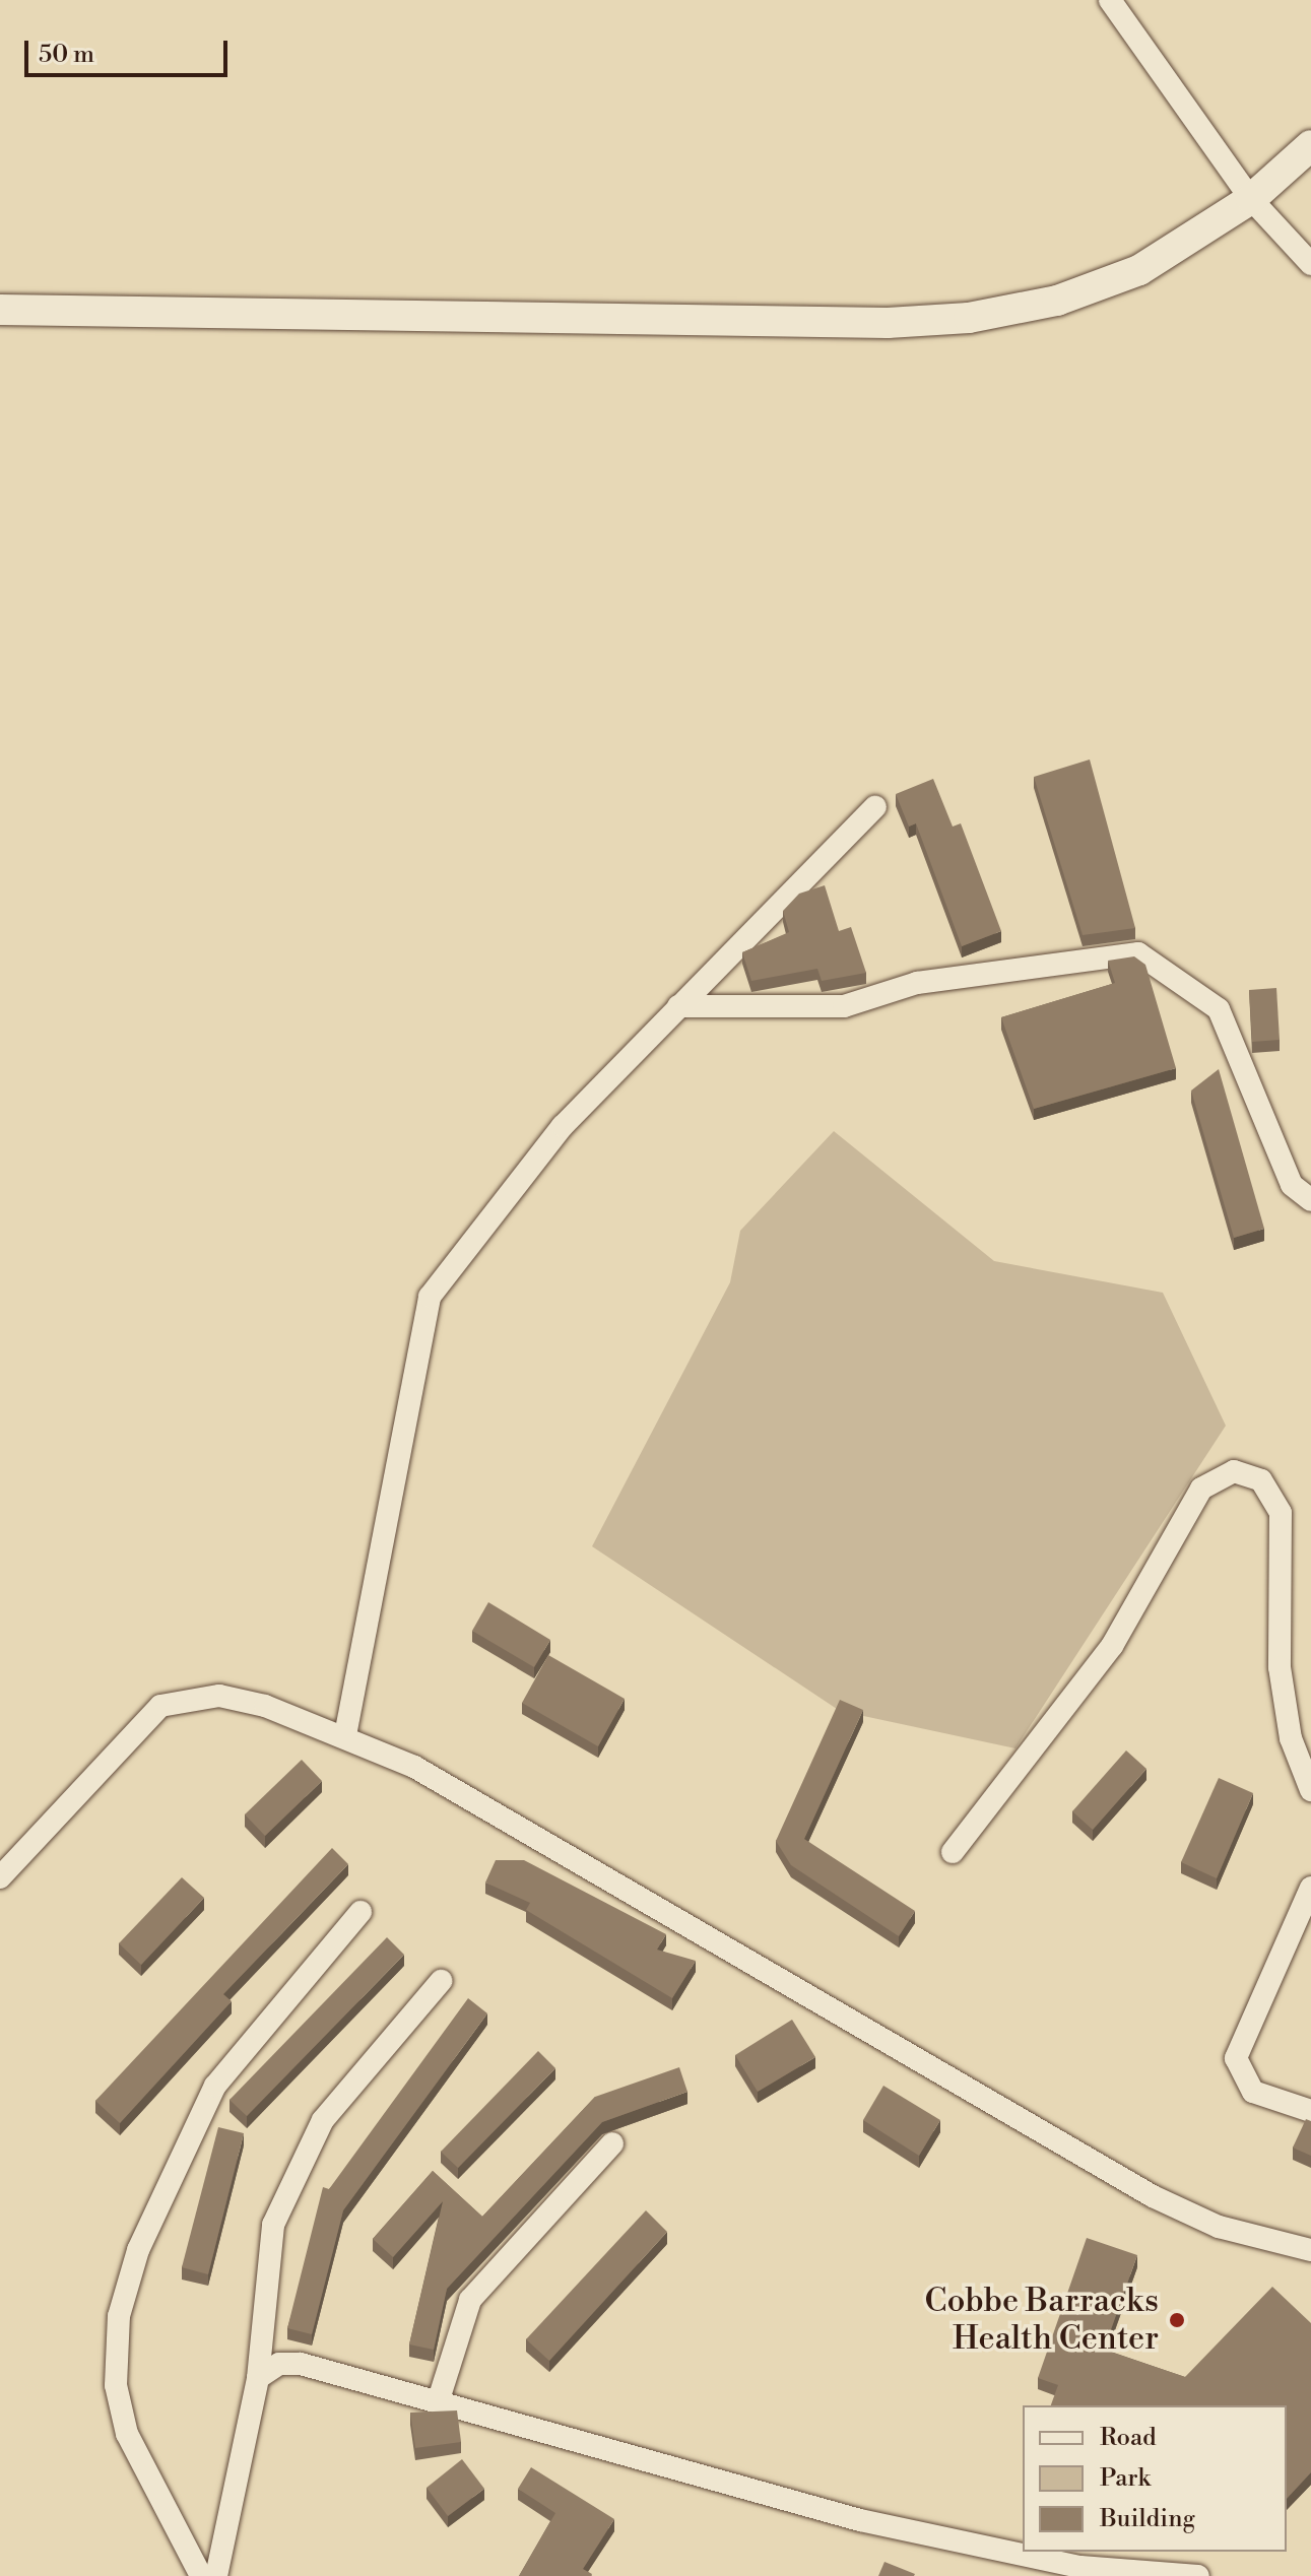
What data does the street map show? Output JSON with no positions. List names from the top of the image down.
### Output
{
  "places": ["Cobbe Barracks Health Center"],
  "legend": ["Road", "Park", "Building"],
  "scale_bar": "50 m"
}
